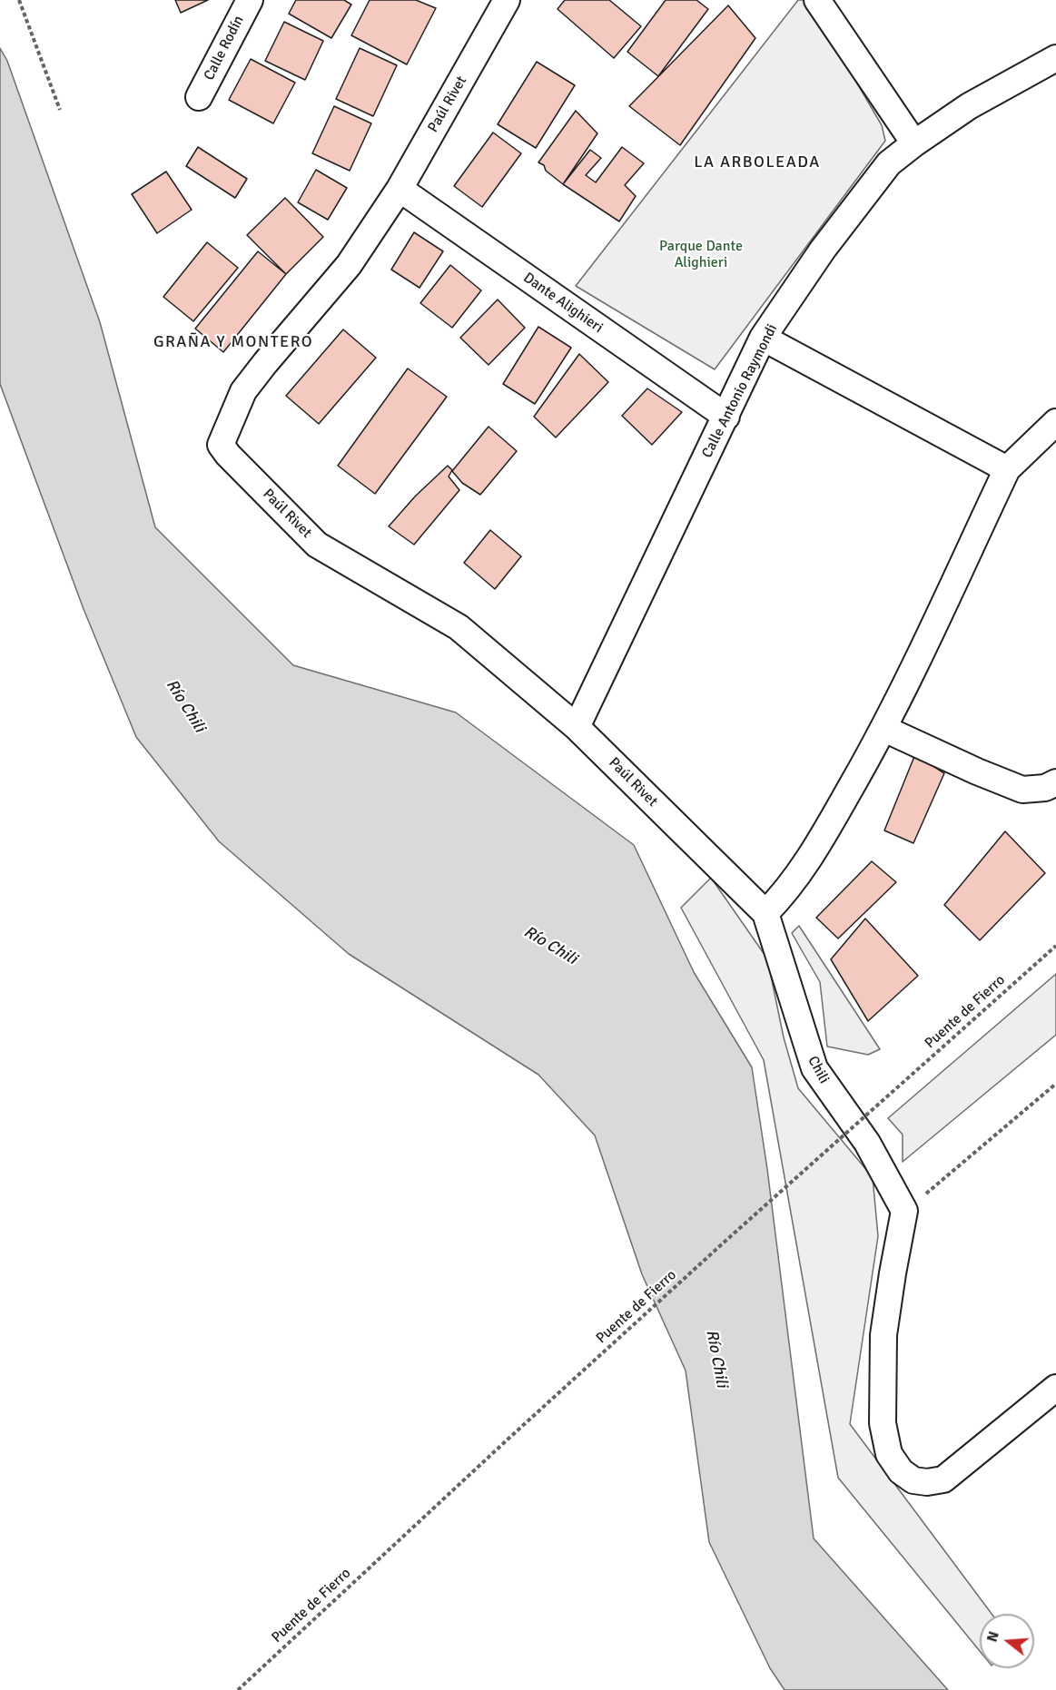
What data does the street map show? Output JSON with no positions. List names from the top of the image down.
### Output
{
  "streets": {
    "street": [
      "Calle Rodín",
      "Paúl Rivet",
      "Dante Alighieri",
      "Calle Antonio Raymondi",
      "Chili"
    ],
    "path": ["Puente de Fierro"]
  },
  "crossings": [
    ["Paúl Rivet", "Dante Alighieri"],
    ["Paúl Rivet", "Calle Antonio Raymondi"],
    ["Paúl Rivet", "Chili"],
    ["Dante Alighieri", "Calle Antonio Raymondi"]
  ],
  "districts": ["LA ARBOLEADA", "GRAÑA Y MONTERO"],
  "water": ["Río Chili"],
  "parks": ["Parque Dante Alighieri"],
  "north": "left"
}
